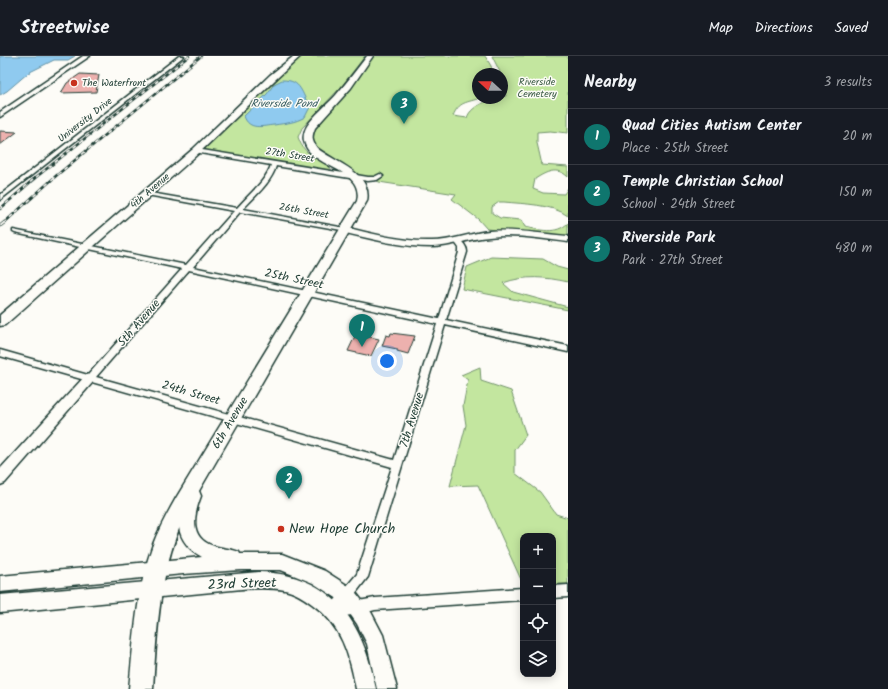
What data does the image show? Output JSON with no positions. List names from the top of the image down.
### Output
{
  "streets": {
    "main road": ["4th Avenue", "6th Avenue", "23rd Street"],
    "street": [
      "University Drive",
      "27th Street",
      "26th Street",
      "25th Street",
      "5th Avenue",
      "24th Street",
      "7th Avenue"
    ]
  },
  "crossings": [
    ["27th Street", "4th Avenue"],
    ["27th Street", "5th Avenue"],
    ["27th Street", "6th Avenue"],
    ["4th Avenue", "26th Street"],
    ["4th Avenue", "25th Street"],
    ["26th Street", "5th Avenue"],
    ["26th Street", "7th Avenue"],
    ["26th Street", "6th Avenue"],
    ["25th Street", "5th Avenue"],
    ["25th Street", "7th Avenue"],
    ["25th Street", "6th Avenue"],
    ["5th Avenue", "24th Street"],
    ["24th Street", "7th Avenue"],
    ["24th Street", "6th Avenue"],
    ["7th Avenue", "23rd Street"],
    ["6th Avenue", "23rd Street"]
  ],
  "water": ["Riverside Pond"],
  "parks": ["Riverside Cemetery"],
  "places": ["The Waterfront", "New Hope Church"],
  "north": "left",
  "page": {
    "header": "Streetwise",
    "nav": ["Map", "Directions", "Saved"],
    "heading": ["Nearby", "3 results"],
    "pins": ["3", "1", "2"],
    "list": [
      {
        "mark": "1",
        "name": "Quad Cities Autism Center",
        "note": "Place · 25th Street",
        "value": "20 m"
      },
      {
        "mark": "2",
        "name": "Temple Christian School",
        "note": "School · 24th Street",
        "value": "150 m"
      },
      {
        "mark": "3",
        "name": "Riverside Park",
        "note": "Park · 27th Street",
        "value": "480 m"
      }
    ],
    "map_buttons": ["+", "−"]
  }
}
